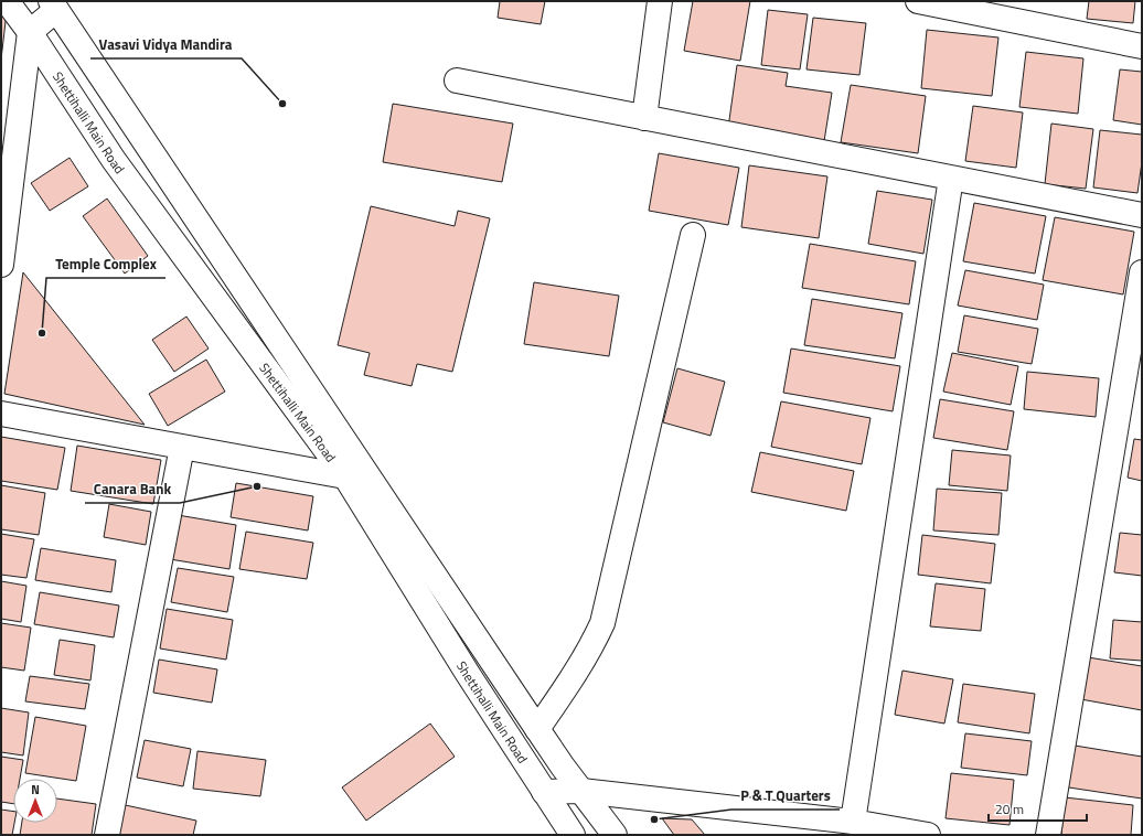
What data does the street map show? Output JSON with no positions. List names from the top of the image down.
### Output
{
  "streets": {
    "street": ["Shettihalli Main Road"]
  },
  "places": [
    "Vasavi Vidya Mandira",
    "Temple Complex",
    "Canara Bank",
    "P & T Quarters"
  ],
  "scale_bar": "20 m",
  "north": "top"
}
